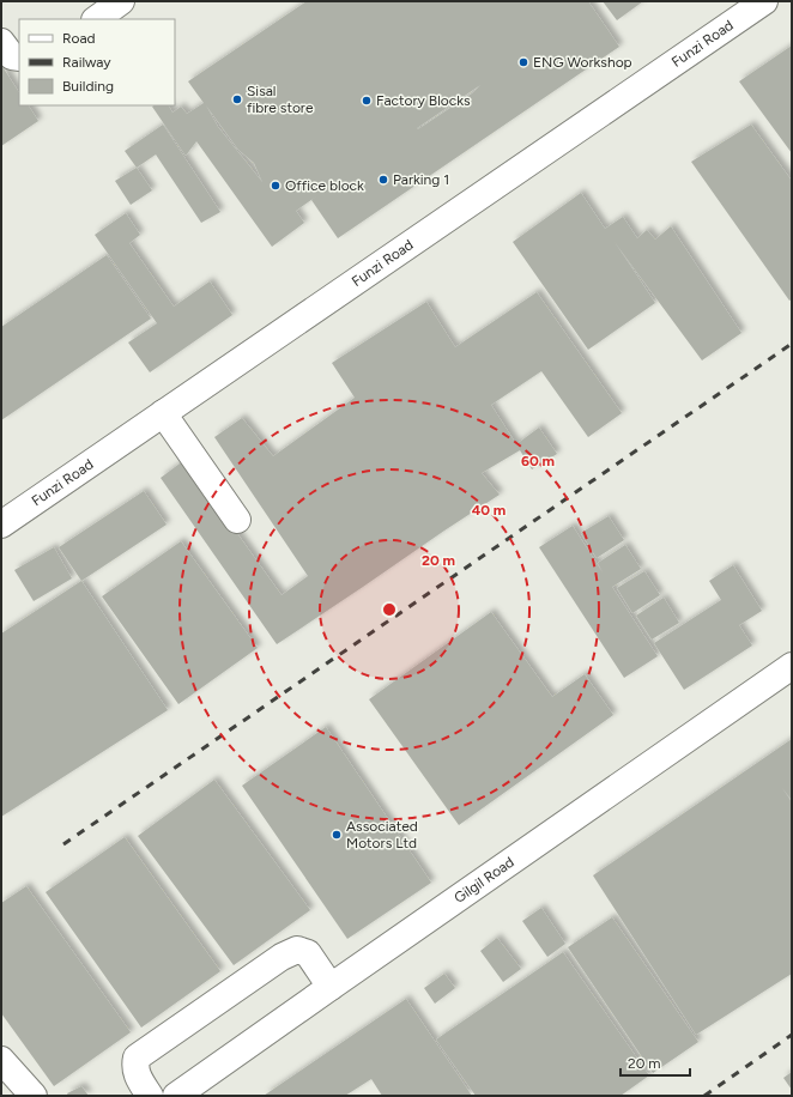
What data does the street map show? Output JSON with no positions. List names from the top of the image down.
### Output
{
  "streets": {
    "lane": ["Funzi Road", "Gilgil Road"]
  },
  "places": [
    "ENG Workshop",
    "Sisal fibre store",
    "Factory Blocks",
    "Parking 1",
    "Office block",
    "Associated Motors Ltd"
  ],
  "legend": ["Road", "Railway", "Building"],
  "scale_bar": "20 m",
  "rings": ["60 m", "40 m", "20 m"]
}
